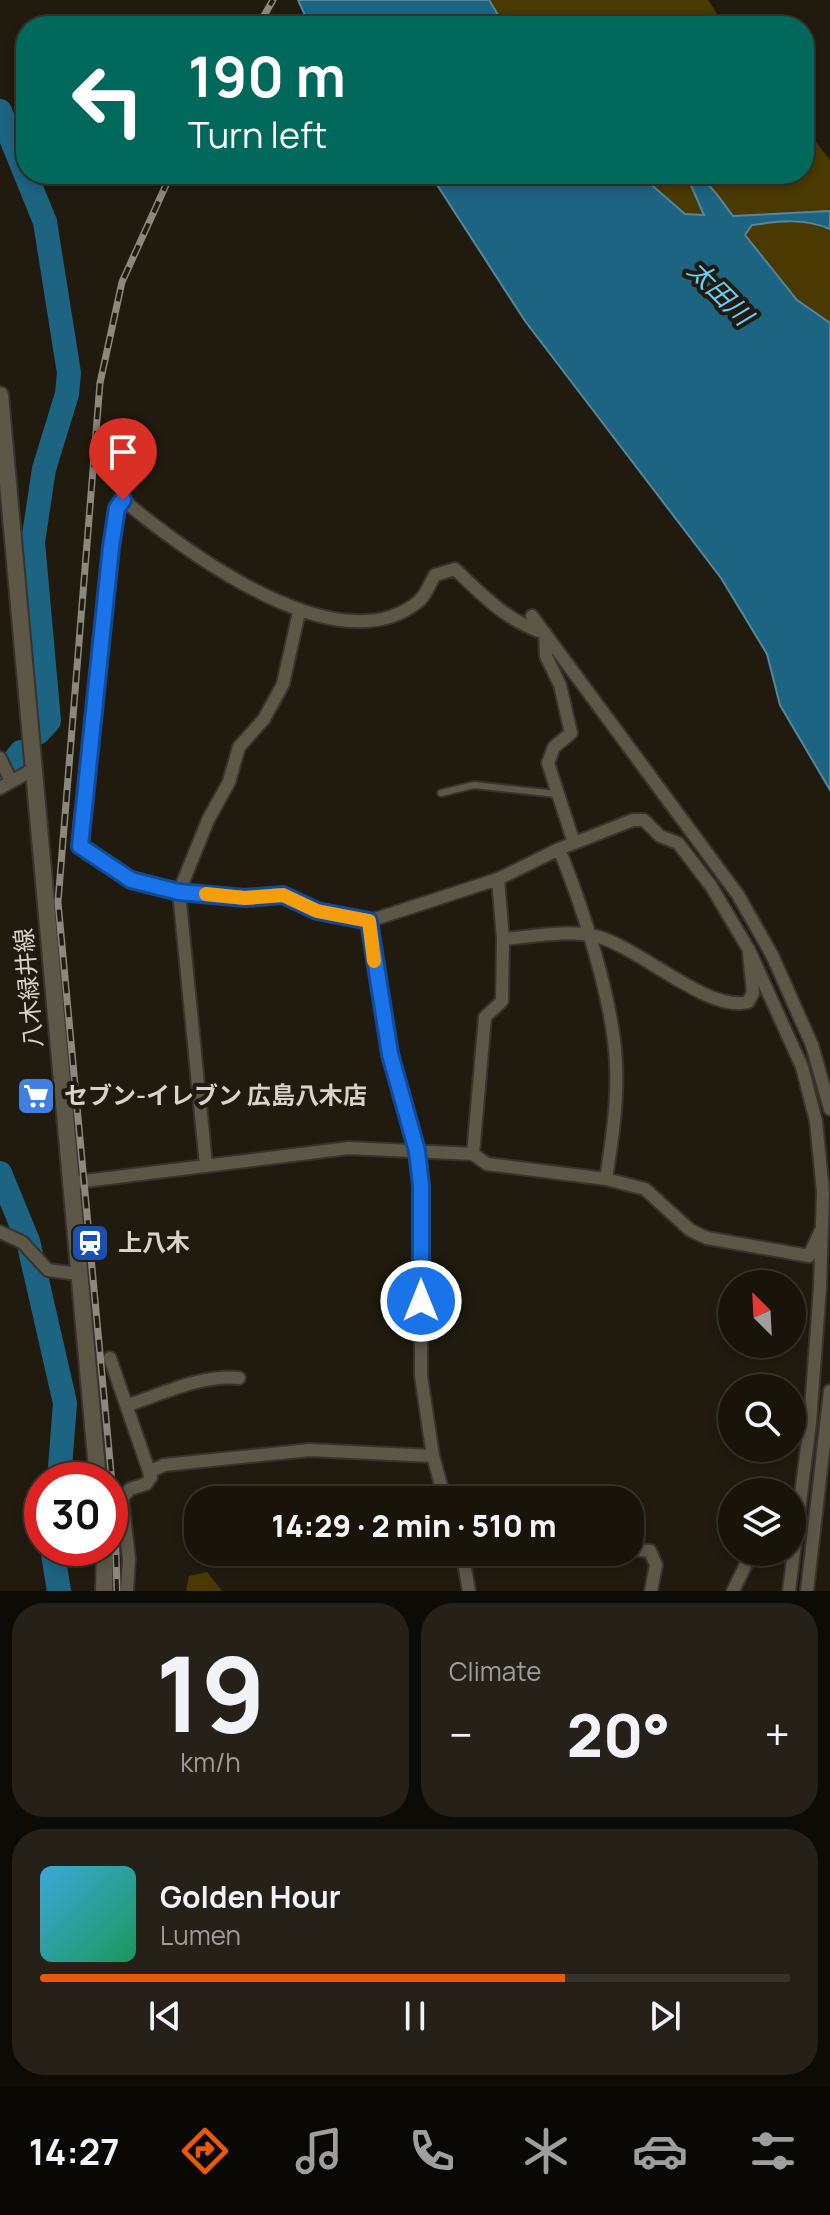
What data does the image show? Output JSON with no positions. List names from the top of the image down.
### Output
{
  "streets": {
    "main road": ["八木緑井線"]
  },
  "water": ["太田川"],
  "places": {
    "supermarket": ["セブン-イレブン 広島八木店"],
    "station": ["上八木"]
  },
  "north": "top left",
  "page": {
    "turn": ["190 m", "Turn left"],
    "limit": "30",
    "trip": "14:29 · 2 min · 510 m",
    "tile": [
      ["19", "km/h"],
      "Climate"
    ],
    "heat": ["−", "20°", "+"],
    "song": ["Golden Hour", "Lumen"],
    "tabs": "14:27"
  }
}
